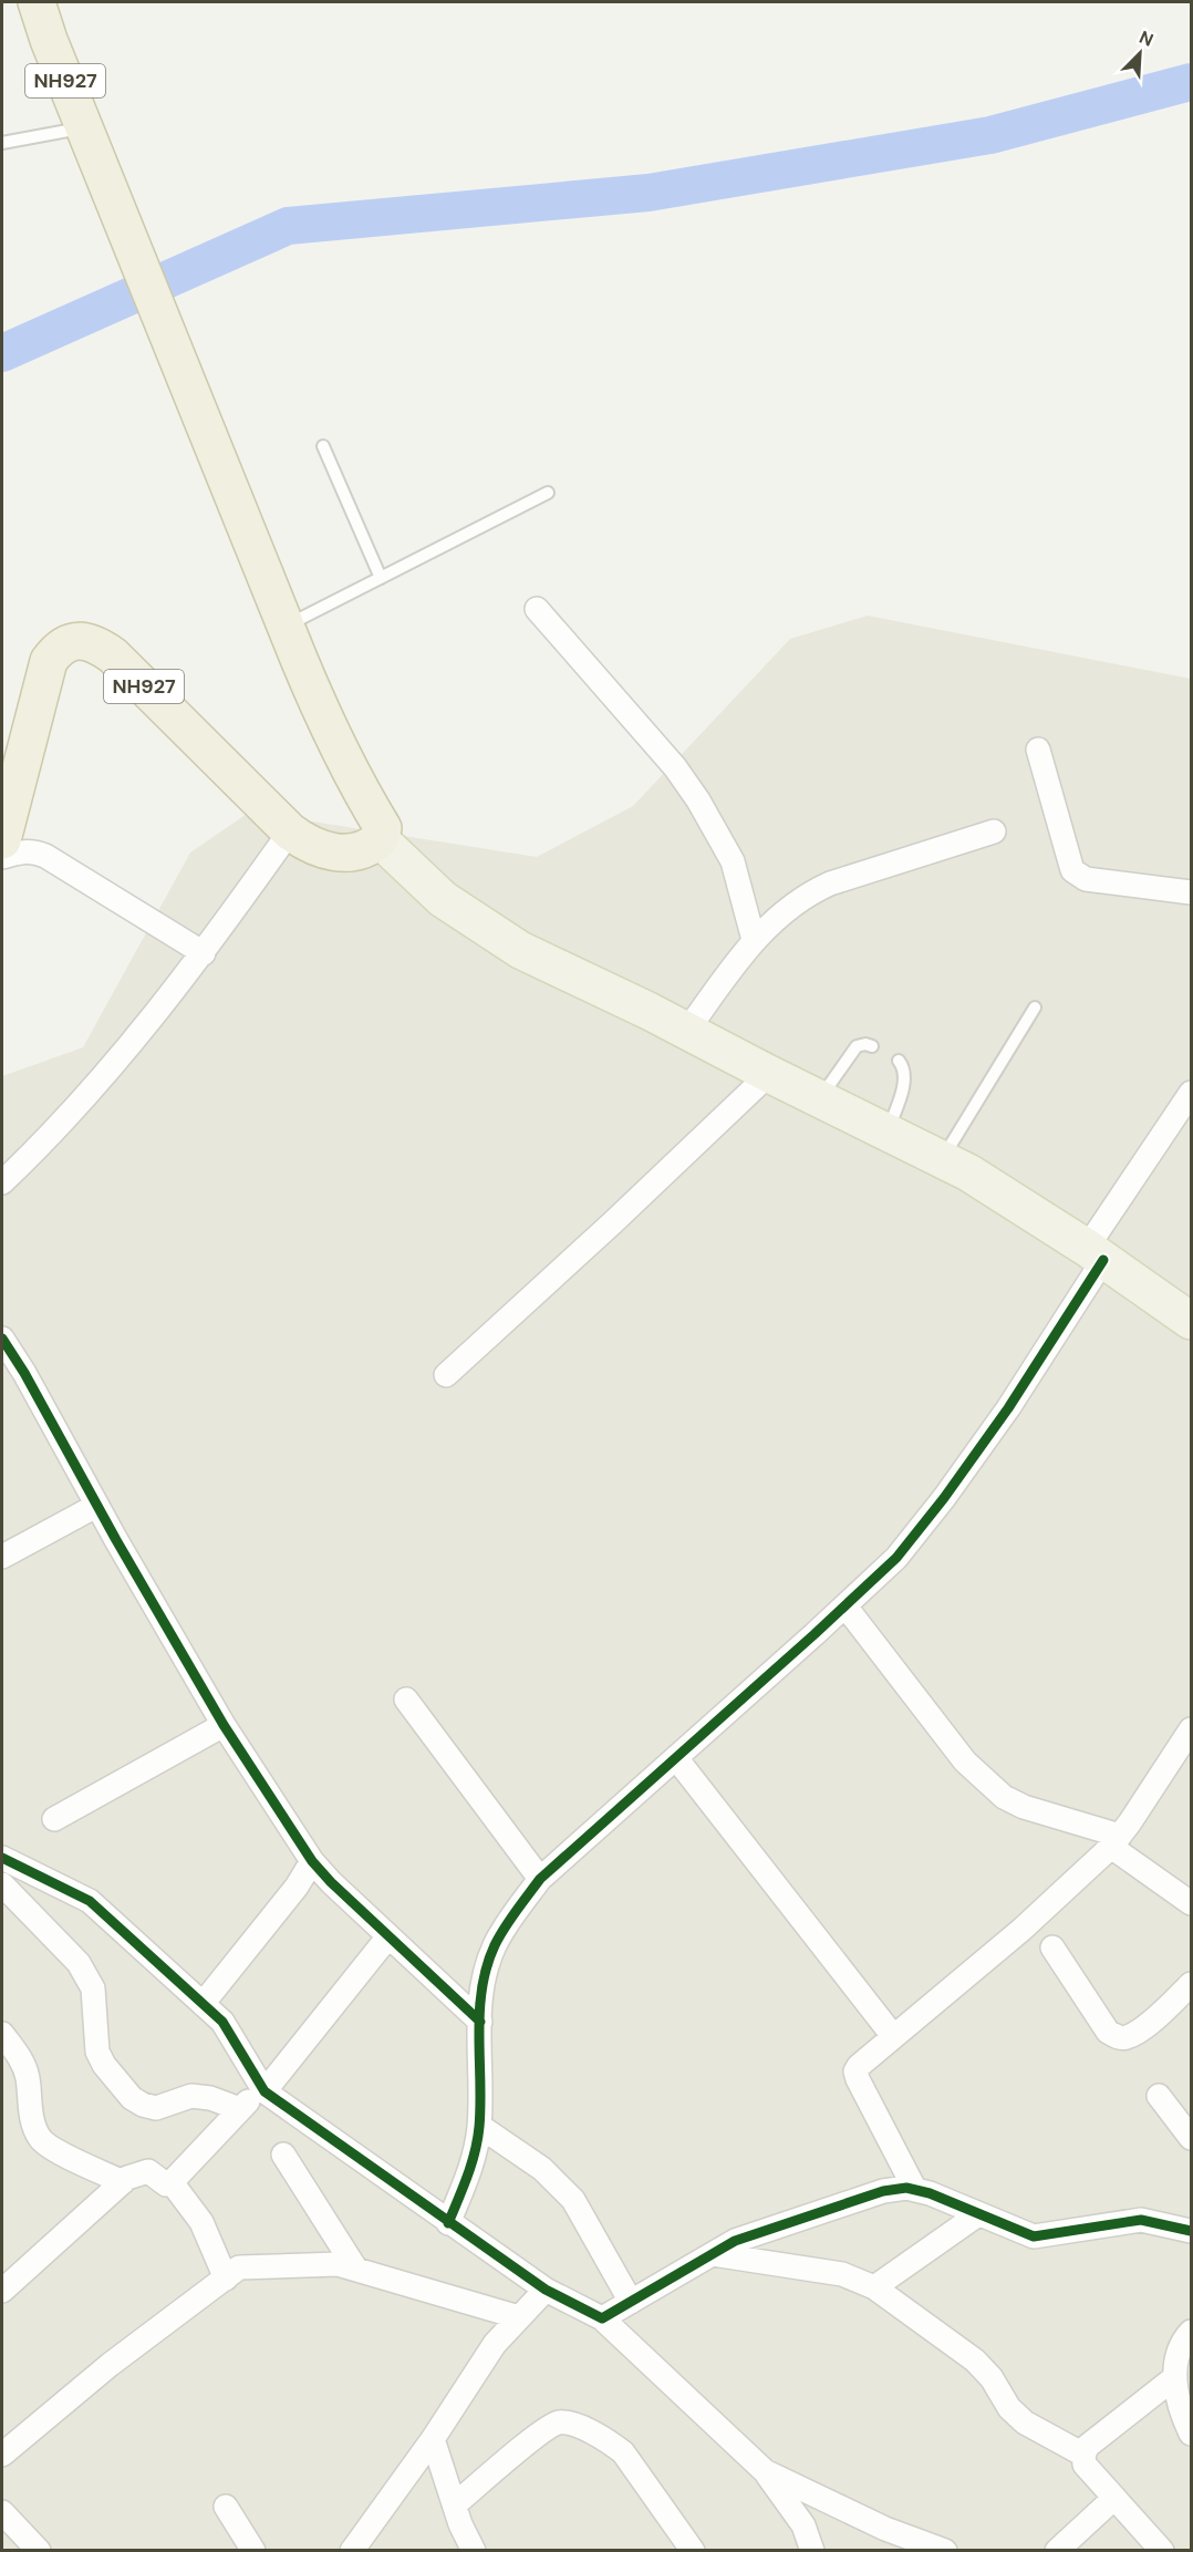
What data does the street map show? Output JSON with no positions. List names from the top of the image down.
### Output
{
  "streets": {
    "highway": ["NH927"]
  },
  "north": "top right"
}
